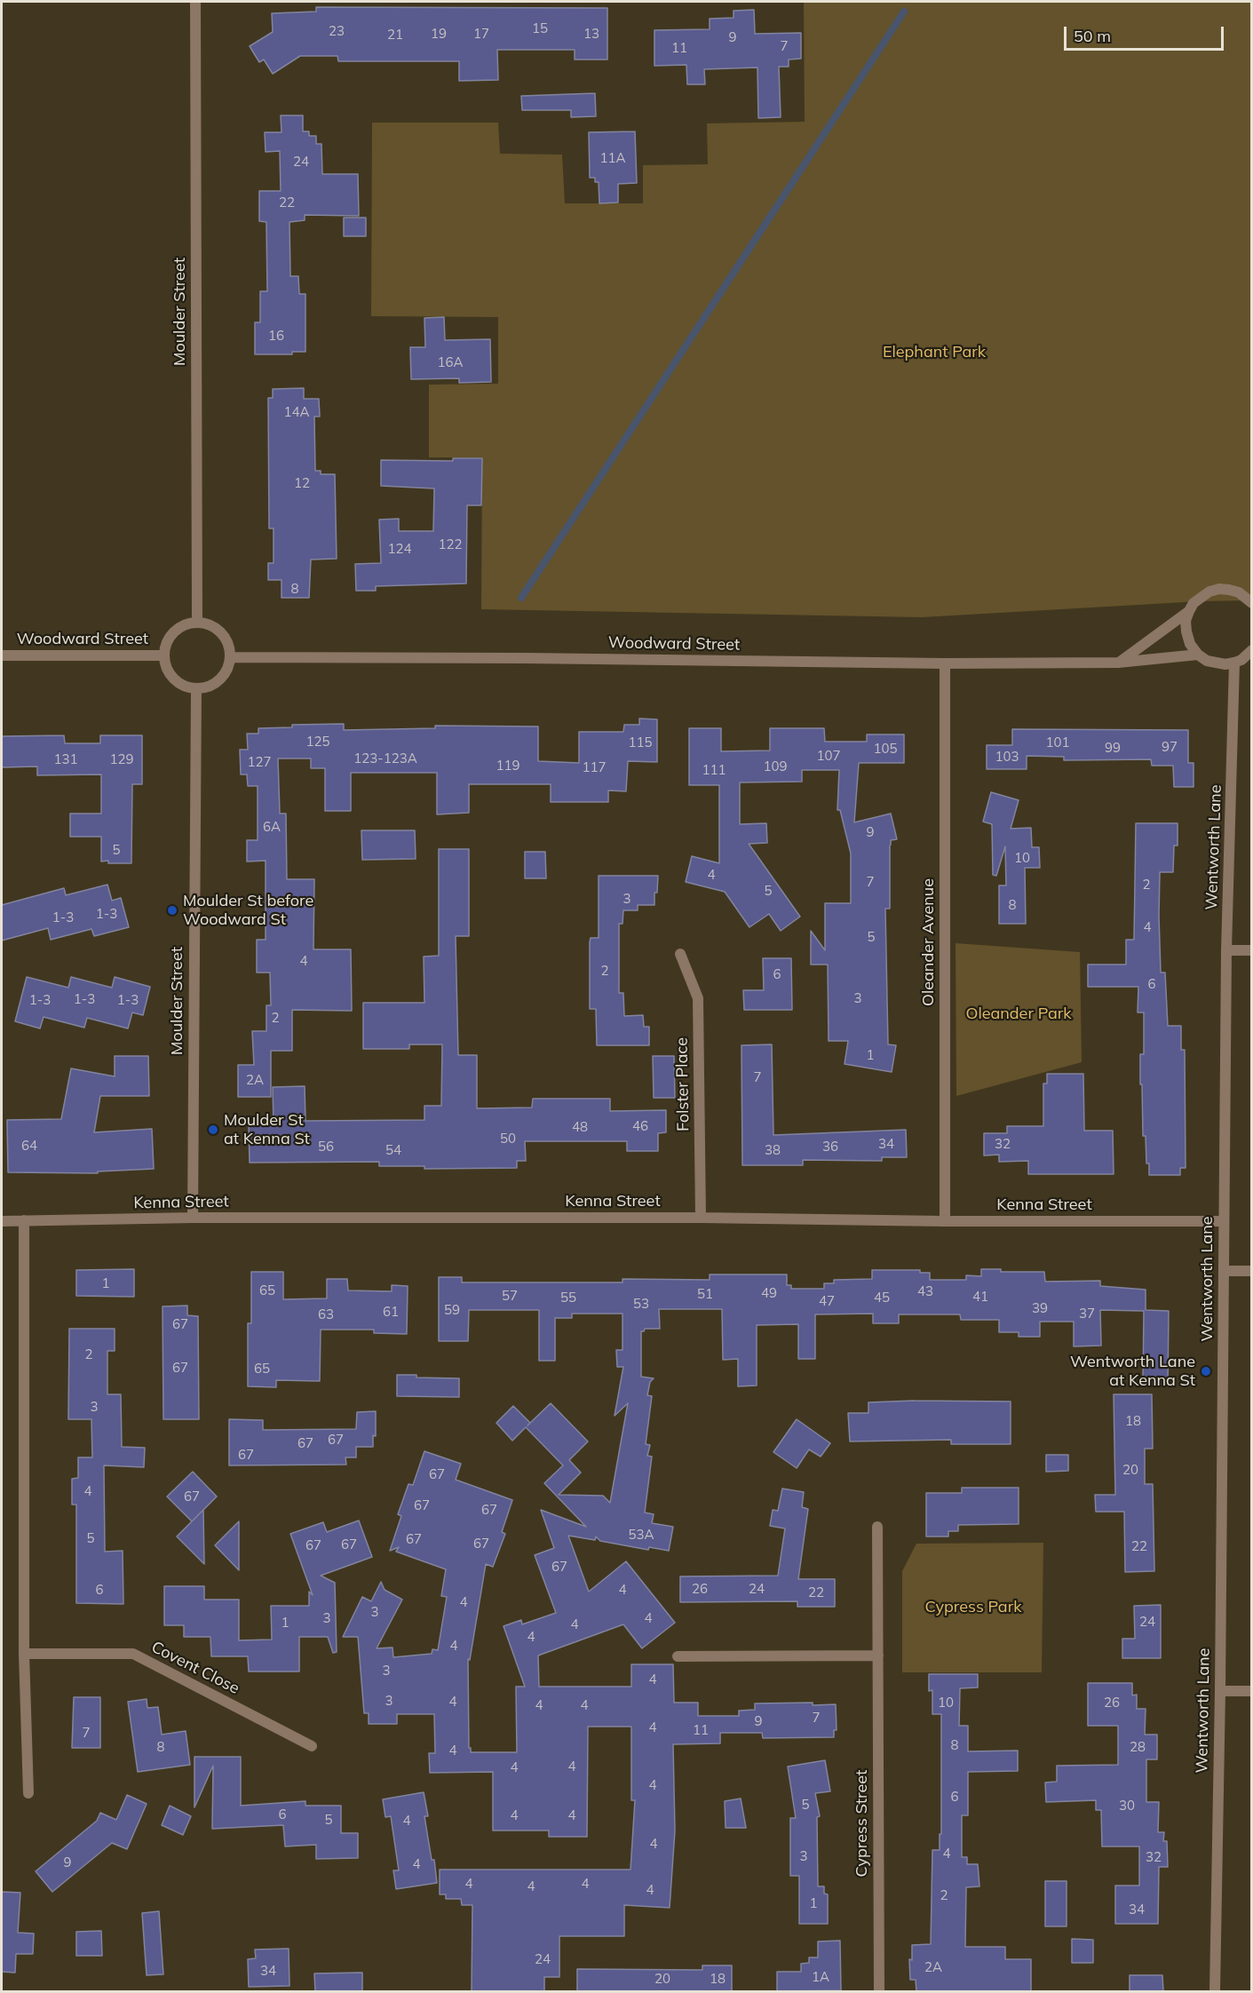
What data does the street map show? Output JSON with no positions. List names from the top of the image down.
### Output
{
  "streets": {
    "street": [
      "Moulder Street",
      "Woodward Street",
      "Wentworth Lane",
      "Oleander Avenue",
      "Folster Place",
      "Kenna Street",
      "Covent Close",
      "Cypress Street"
    ]
  },
  "crossings": [
    ["Moulder Street", "Woodward Street"],
    ["Moulder Street", "Kenna Street"],
    ["Woodward Street", "Oleander Avenue"],
    ["Wentworth Lane", "Kenna Street"],
    ["Oleander Avenue", "Kenna Street"],
    ["Folster Place", "Kenna Street"]
  ],
  "parks": ["Elephant Park", "Oleander Park", "Cypress Park"],
  "places": ["Moulder St before Woodward St", "Moulder St at Kenna St", "Wentworth Lane at Kenna St"],
  "house_numbers": [
    "15",
    "23",
    "19",
    "17",
    "13",
    "21",
    "9",
    "7",
    "11",
    "11A",
    "24",
    "22",
    "16",
    "16A",
    "14A",
    "12",
    "122",
    "124",
    "8",
    "125",
    "115",
    "101",
    "97",
    "99",
    "105",
    "107",
    "103",
    "123-123A",
    "131",
    "129",
    "127",
    "119",
    "109",
    "117",
    "111",
    "6A",
    "9",
    "5",
    "10",
    "4",
    "7",
    "2",
    "5",
    "3",
    "8",
    "1-3",
    "1-3",
    "4",
    "5",
    "4",
    "2",
    "6",
    "6",
    "3",
    "1-3",
    "1-3",
    "1-3",
    "2",
    "1",
    "7",
    "2A",
    "46",
    "48",
    "50",
    "34",
    "32",
    "64",
    "56",
    "36",
    "54",
    "38",
    "1",
    "65",
    "43",
    "49",
    "51",
    "57",
    "41",
    "55",
    "45",
    "47",
    "53",
    "39",
    "59",
    "61",
    "37",
    "63",
    "67",
    "2",
    "67",
    "65",
    "3",
    "18",
    "67",
    "67",
    "67",
    "20",
    "67",
    "4",
    "67",
    "67",
    "67",
    "53A",
    "5",
    "67",
    "67",
    "67",
    "67",
    "22",
    "67",
    "26",
    "24",
    "6",
    "4",
    "22",
    "4",
    "3",
    "3",
    "4",
    "24",
    "1",
    "4",
    "4",
    "4",
    "3",
    "4",
    "3",
    "4",
    "10",
    "26",
    "4",
    "4",
    "7",
    "9",
    "4",
    "11",
    "7",
    "8",
    "8",
    "28",
    "4",
    "4",
    "4",
    "4",
    "6",
    "5",
    "30",
    "6",
    "4",
    "4",
    "5",
    "4",
    "4",
    "4",
    "3",
    "32",
    "9",
    "4",
    "4",
    "4",
    "4",
    "4",
    "2",
    "1",
    "34",
    "24",
    "2A",
    "34",
    "1A",
    "20",
    "18"
  ],
  "scale_bar": "50 m"
}
